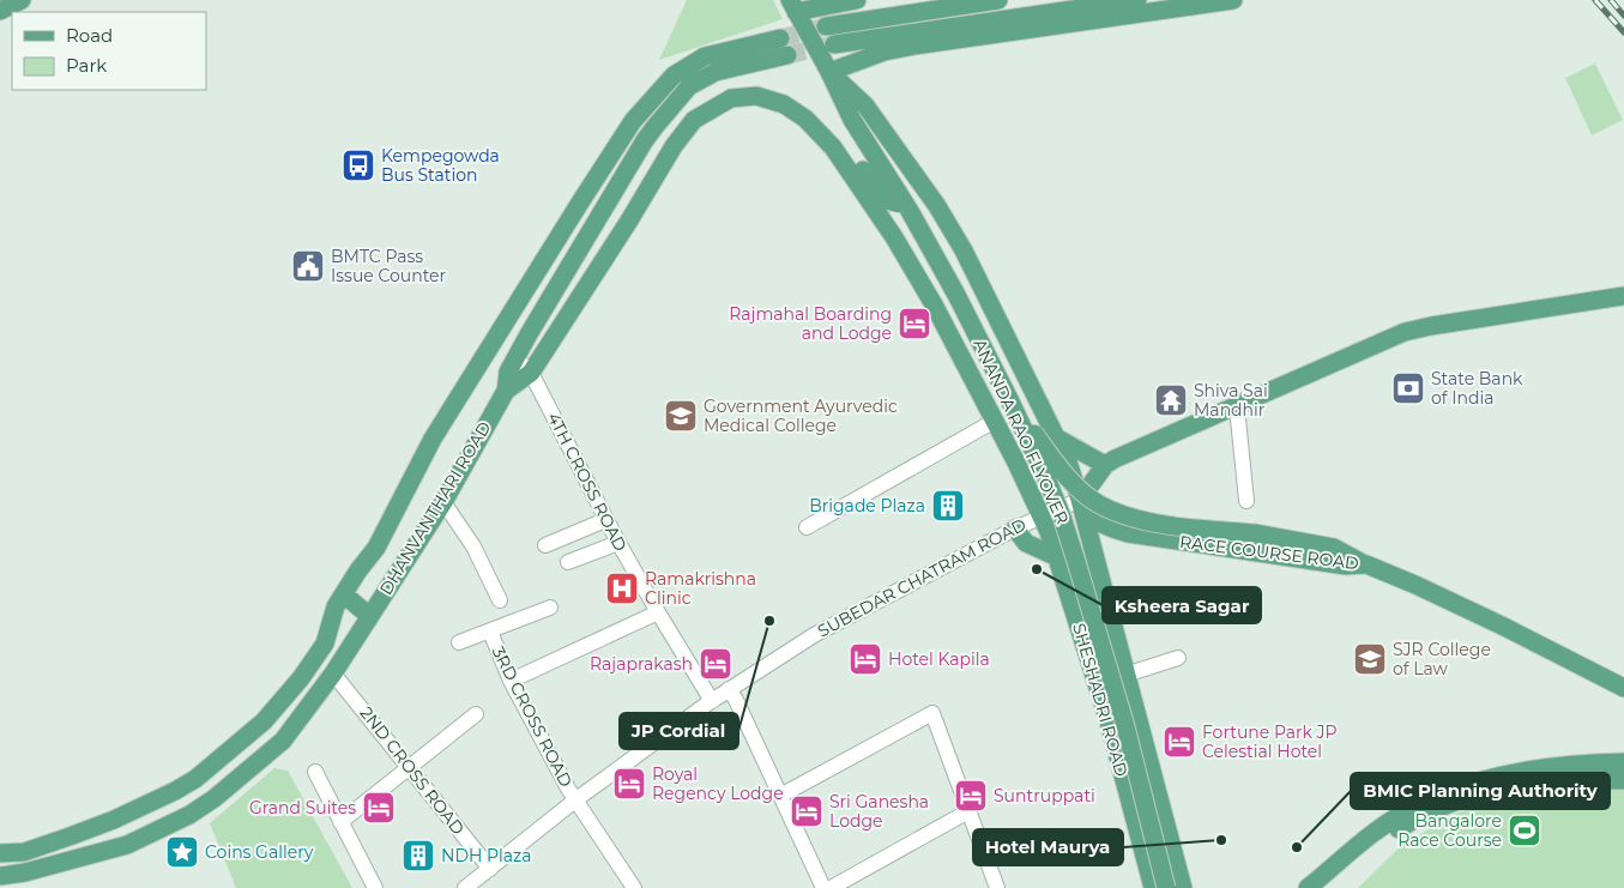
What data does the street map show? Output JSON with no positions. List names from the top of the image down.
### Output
{
  "streets": {
    "main road": [
      "ANANDA RAO FLYOVER",
      "DHANVANTHARI ROAD",
      "RACE COURSE ROAD",
      "SHESHADRI ROAD"
    ],
    "street": [
      "4TH CROSS ROAD",
      "SUBEDAR CHATRAM ROAD",
      "3RD CROSS ROAD",
      "2ND CROSS ROAD"
    ]
  },
  "crossings": [
    ["4TH CROSS ROAD", "DHANVANTHARI ROAD"],
    ["4TH CROSS ROAD", "SUBEDAR CHATRAM ROAD"],
    ["DHANVANTHARI ROAD", "2ND CROSS ROAD"],
    ["RACE COURSE ROAD", "SUBEDAR CHATRAM ROAD"],
    ["SUBEDAR CHATRAM ROAD", "SHESHADRI ROAD"],
    ["SUBEDAR CHATRAM ROAD", "3RD CROSS ROAD"],
    ["SUBEDAR CHATRAM ROAD", "2ND CROSS ROAD"]
  ],
  "places": {
    "bus stop": ["Kempegowda Bus Station"],
    "public building": ["BMTC Pass Issue Counter"],
    "hotel": [
      "Rajmahal Boarding and Lodge",
      "Hotel Kapila",
      "Rajaprakash",
      "Fortune Park JP Celestial Hotel",
      "Royal Regency Lodge",
      "Suntruppati",
      "Grand Suites",
      "Sri Ganesha Lodge"
    ],
    "bank": ["State Bank of India"],
    "temple": ["Shiva Sai Mandhir"],
    "school or university": ["Government Ayurvedic Medical College", "SJR College of Law"],
    "building": ["Brigade Plaza", "NDH Plaza"],
    "other": [
      "Ksheera Sagar",
      "JP Cordial",
      "Hotel Maurya",
      "BMIC Planning Authority"
    ],
    "hospital": ["Ramakrishna Clinic"],
    "sports": ["Bangalore Race Course"],
    "place": ["Coins Gallery"]
  },
  "legend": ["Road", "Park"]
}
